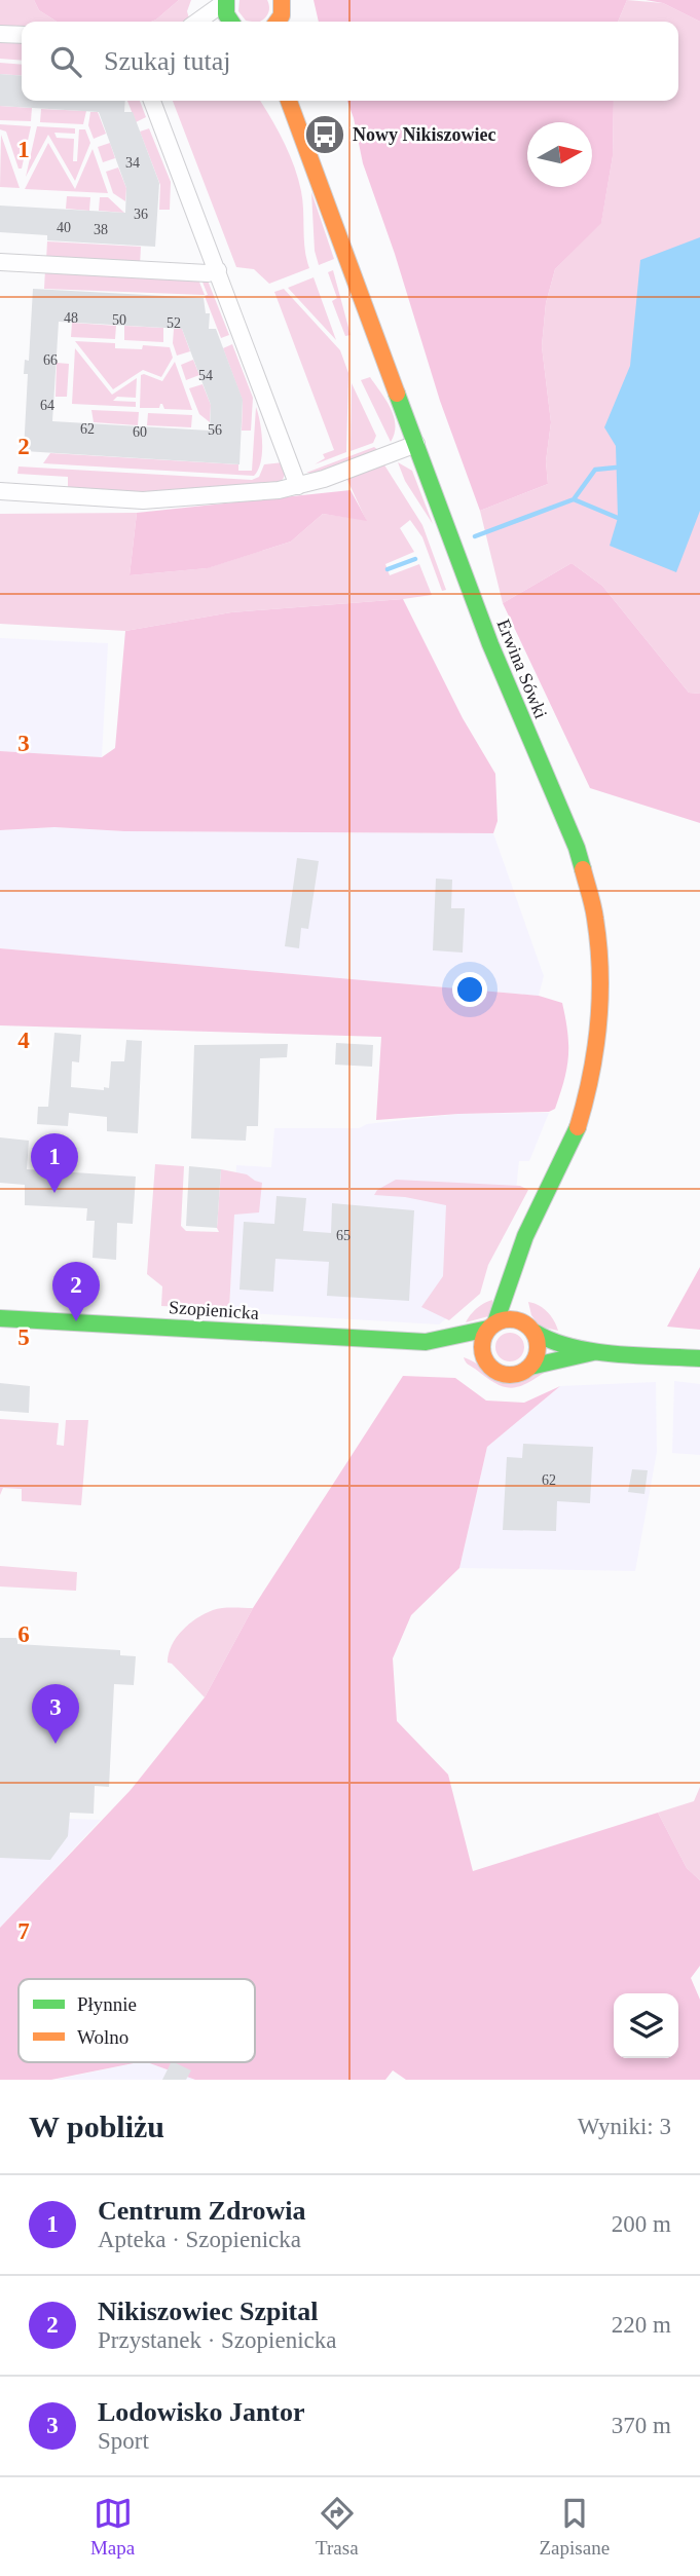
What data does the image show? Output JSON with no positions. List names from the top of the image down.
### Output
{
  "streets": {
    "street": ["Erwina Sówki", "Szopienicka"]
  },
  "crossings": [
    ["Erwina Sówki", "Szopienicka"]
  ],
  "places": {
    "bus stop": ["Nowy Nikiszowiec"]
  },
  "house_numbers": [
    "34",
    "36",
    "40",
    "38",
    "48",
    "50",
    "52",
    "66",
    "54",
    "64",
    "62",
    "56",
    "60",
    "65",
    "62"
  ],
  "legend": ["Płynnie", "Wolno"],
  "north": "right",
  "page": {
    "search": "Szukaj tutaj",
    "pins": ["1", "2", "3"],
    "heading": ["W pobliżu", "Wyniki: 3"],
    "list": [
      {
        "mark": "1",
        "name": "Centrum Zdrowia",
        "note": "Apteka · Szopienicka",
        "value": "200 m"
      },
      {
        "mark": "2",
        "name": "Nikiszowiec Szpital",
        "note": "Przystanek · Szopienicka",
        "value": "220 m"
      },
      {
        "mark": "3",
        "name": "Lodowisko Jantor",
        "note": "Sport",
        "value": "370 m"
      }
    ],
    "nav": ["Mapa", "Trasa", "Zapisane"]
  },
  "grid": {
    "rows": [
      "1",
      "2",
      "3",
      "4",
      "5",
      "6",
      "7"
    ]
  }
}
